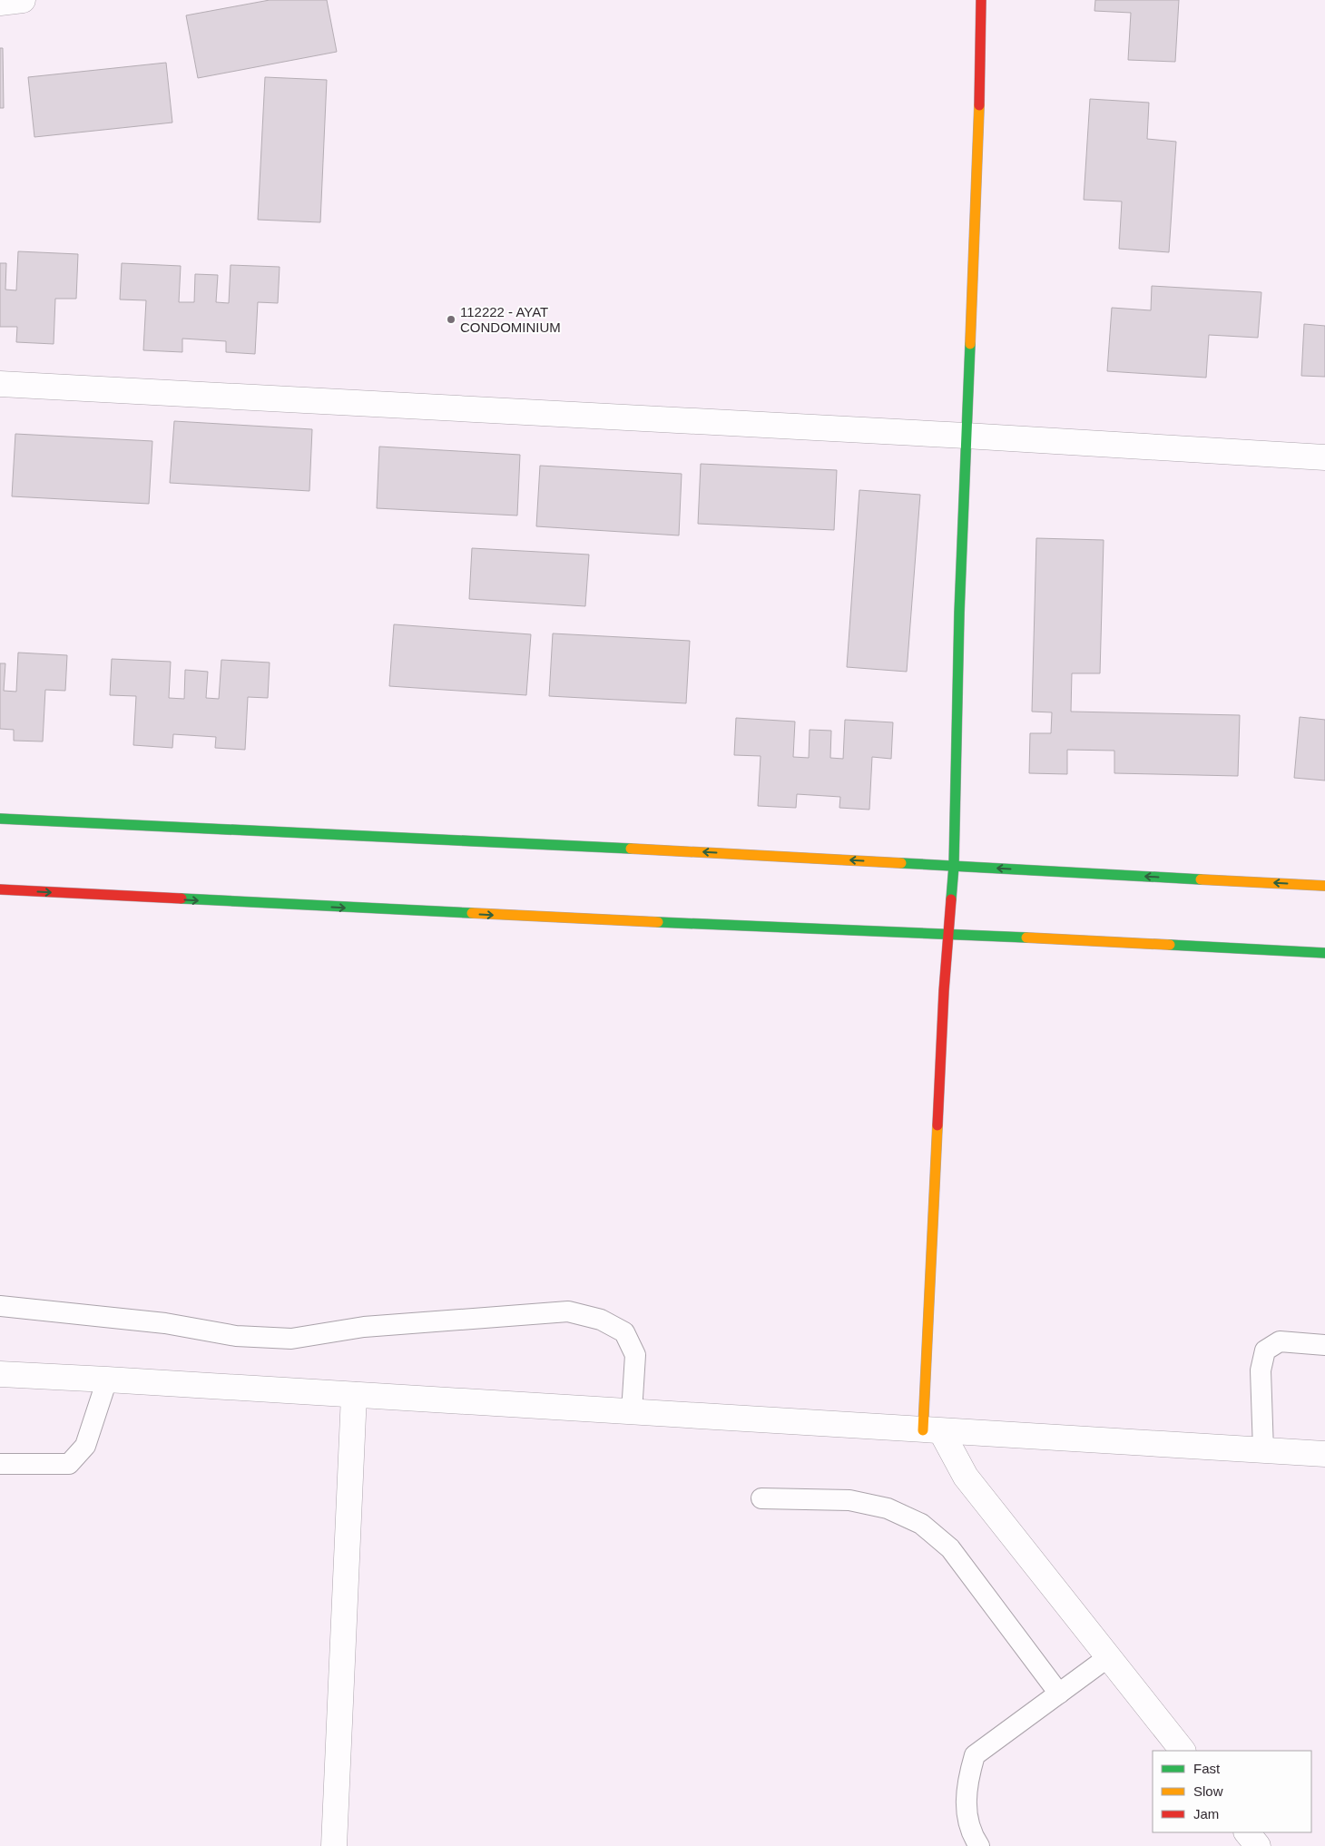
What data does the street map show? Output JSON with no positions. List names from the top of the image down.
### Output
{
  "places": ["112222 - AYAT CONDOMINIUM"],
  "legend": ["Fast", "Slow", "Jam"]
}
